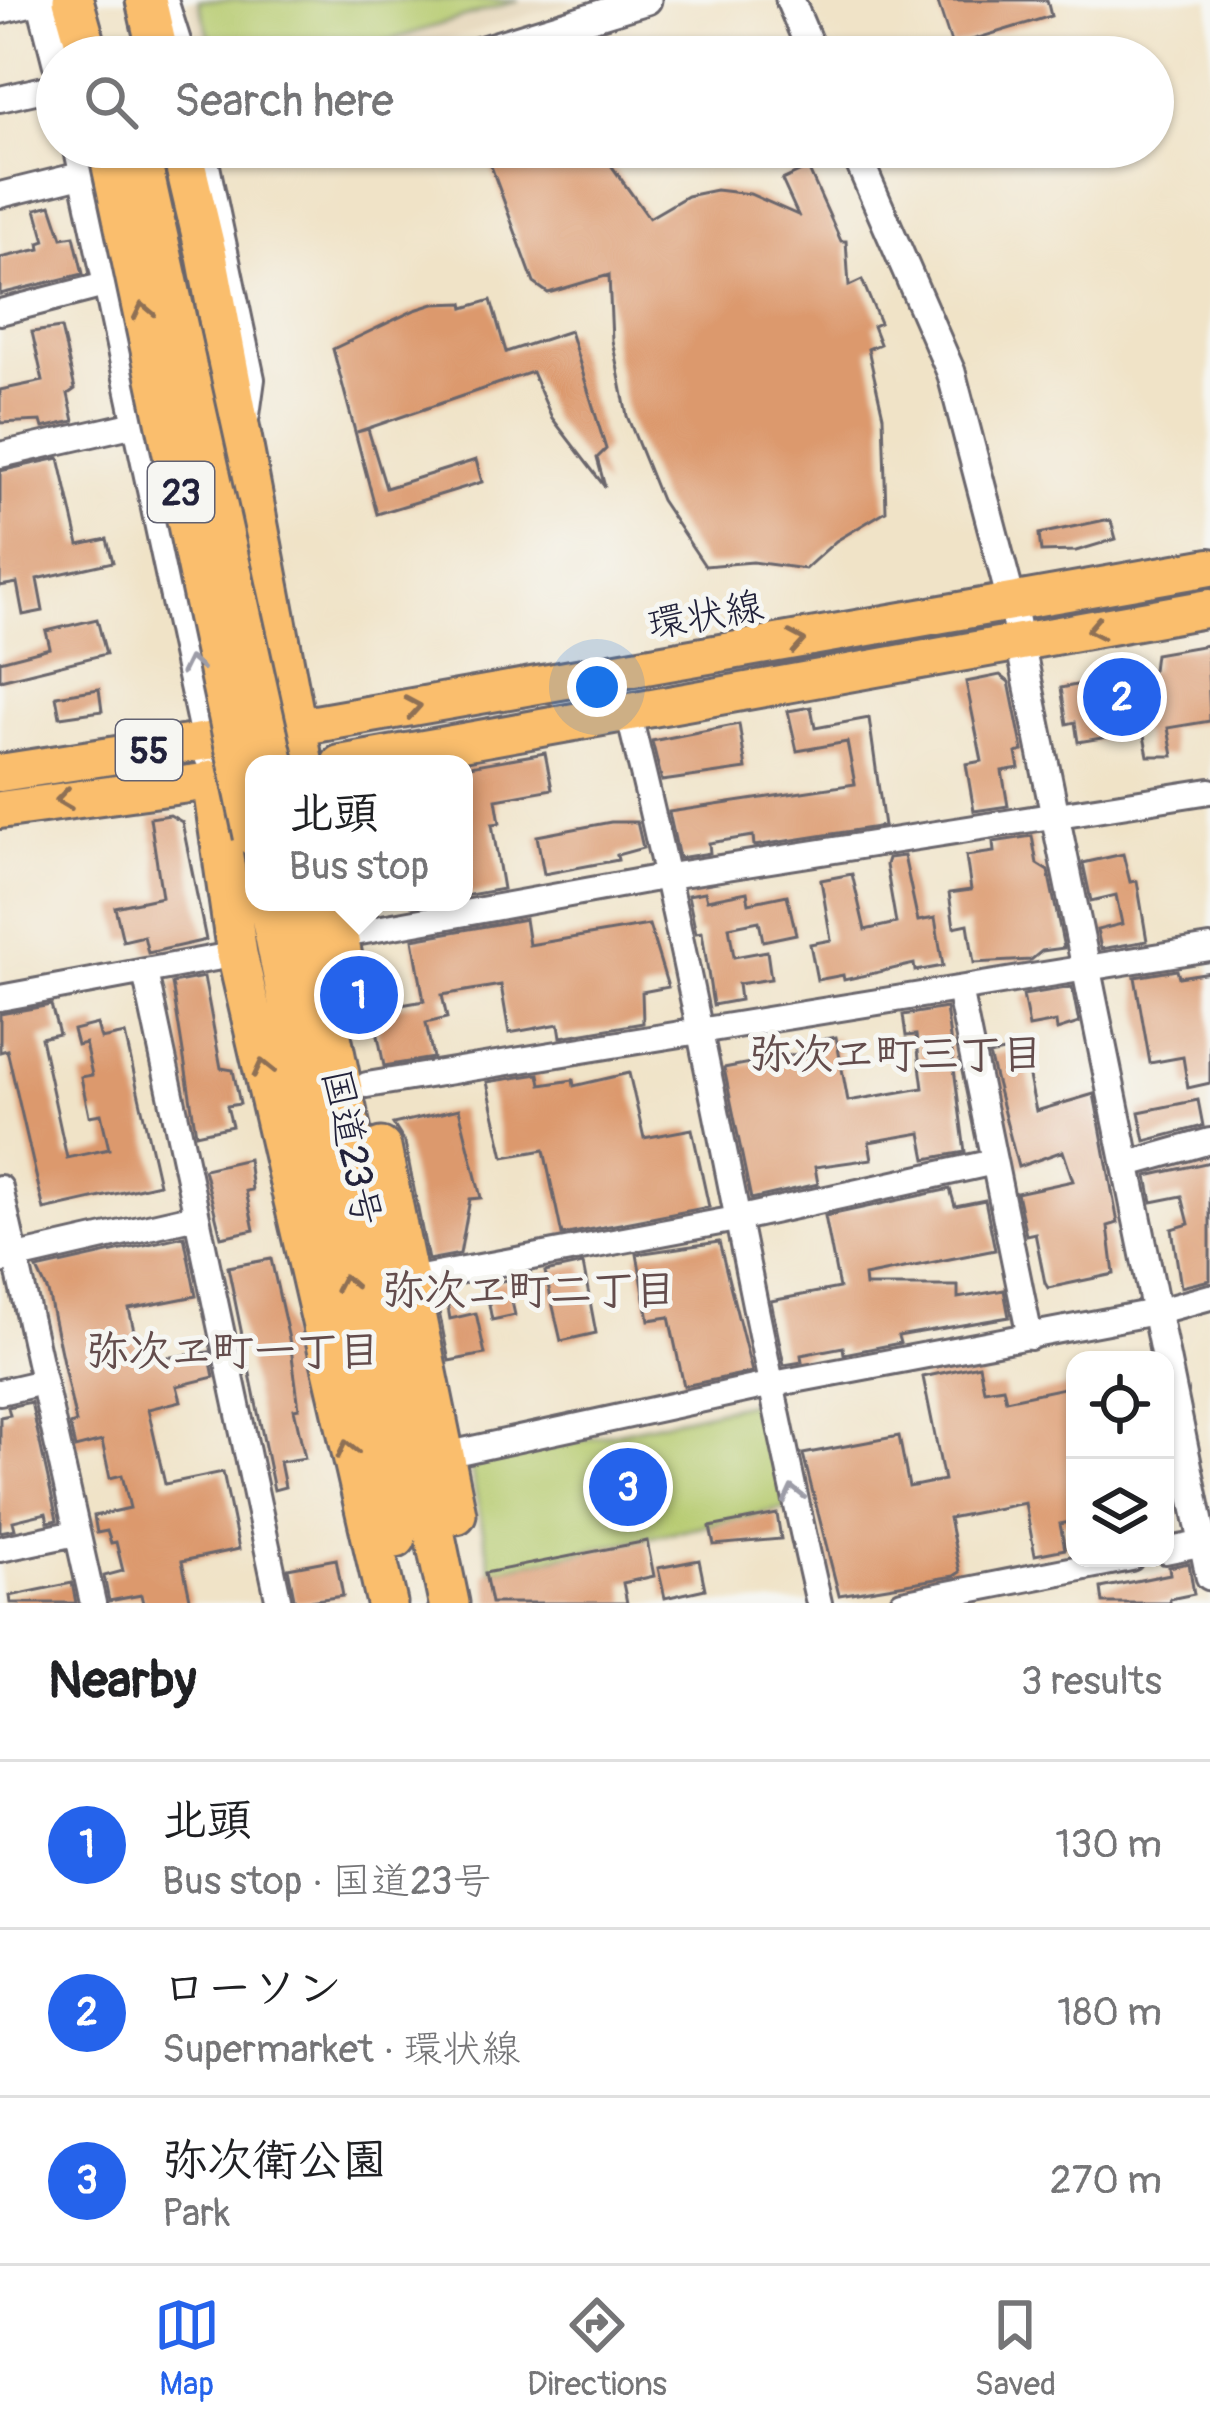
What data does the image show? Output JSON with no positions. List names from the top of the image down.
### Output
{
  "streets": {
    "highway": ["23", "国道23号"],
    "main road": ["環状線", "55"]
  },
  "districts": ["弥次ヱ町三丁目", "弥次ヱ町二丁目", "弥次ヱ町一丁目"],
  "page": {
    "search": "Search here",
    "pins": ["2", "1", "3"],
    "popup": ["北頭", "Bus stop"],
    "heading": ["Nearby", "3 results"],
    "list": [
      {
        "mark": "1",
        "name": "北頭",
        "note": "Bus stop · 国道23号",
        "value": "130 m"
      },
      {
        "mark": "2",
        "name": "ローソン",
        "note": "Supermarket · 環状線",
        "value": "180 m"
      },
      {
        "mark": "3",
        "name": "弥次衛公園",
        "note": "Park",
        "value": "270 m"
      }
    ],
    "nav": ["Map", "Directions", "Saved"]
  }
}
